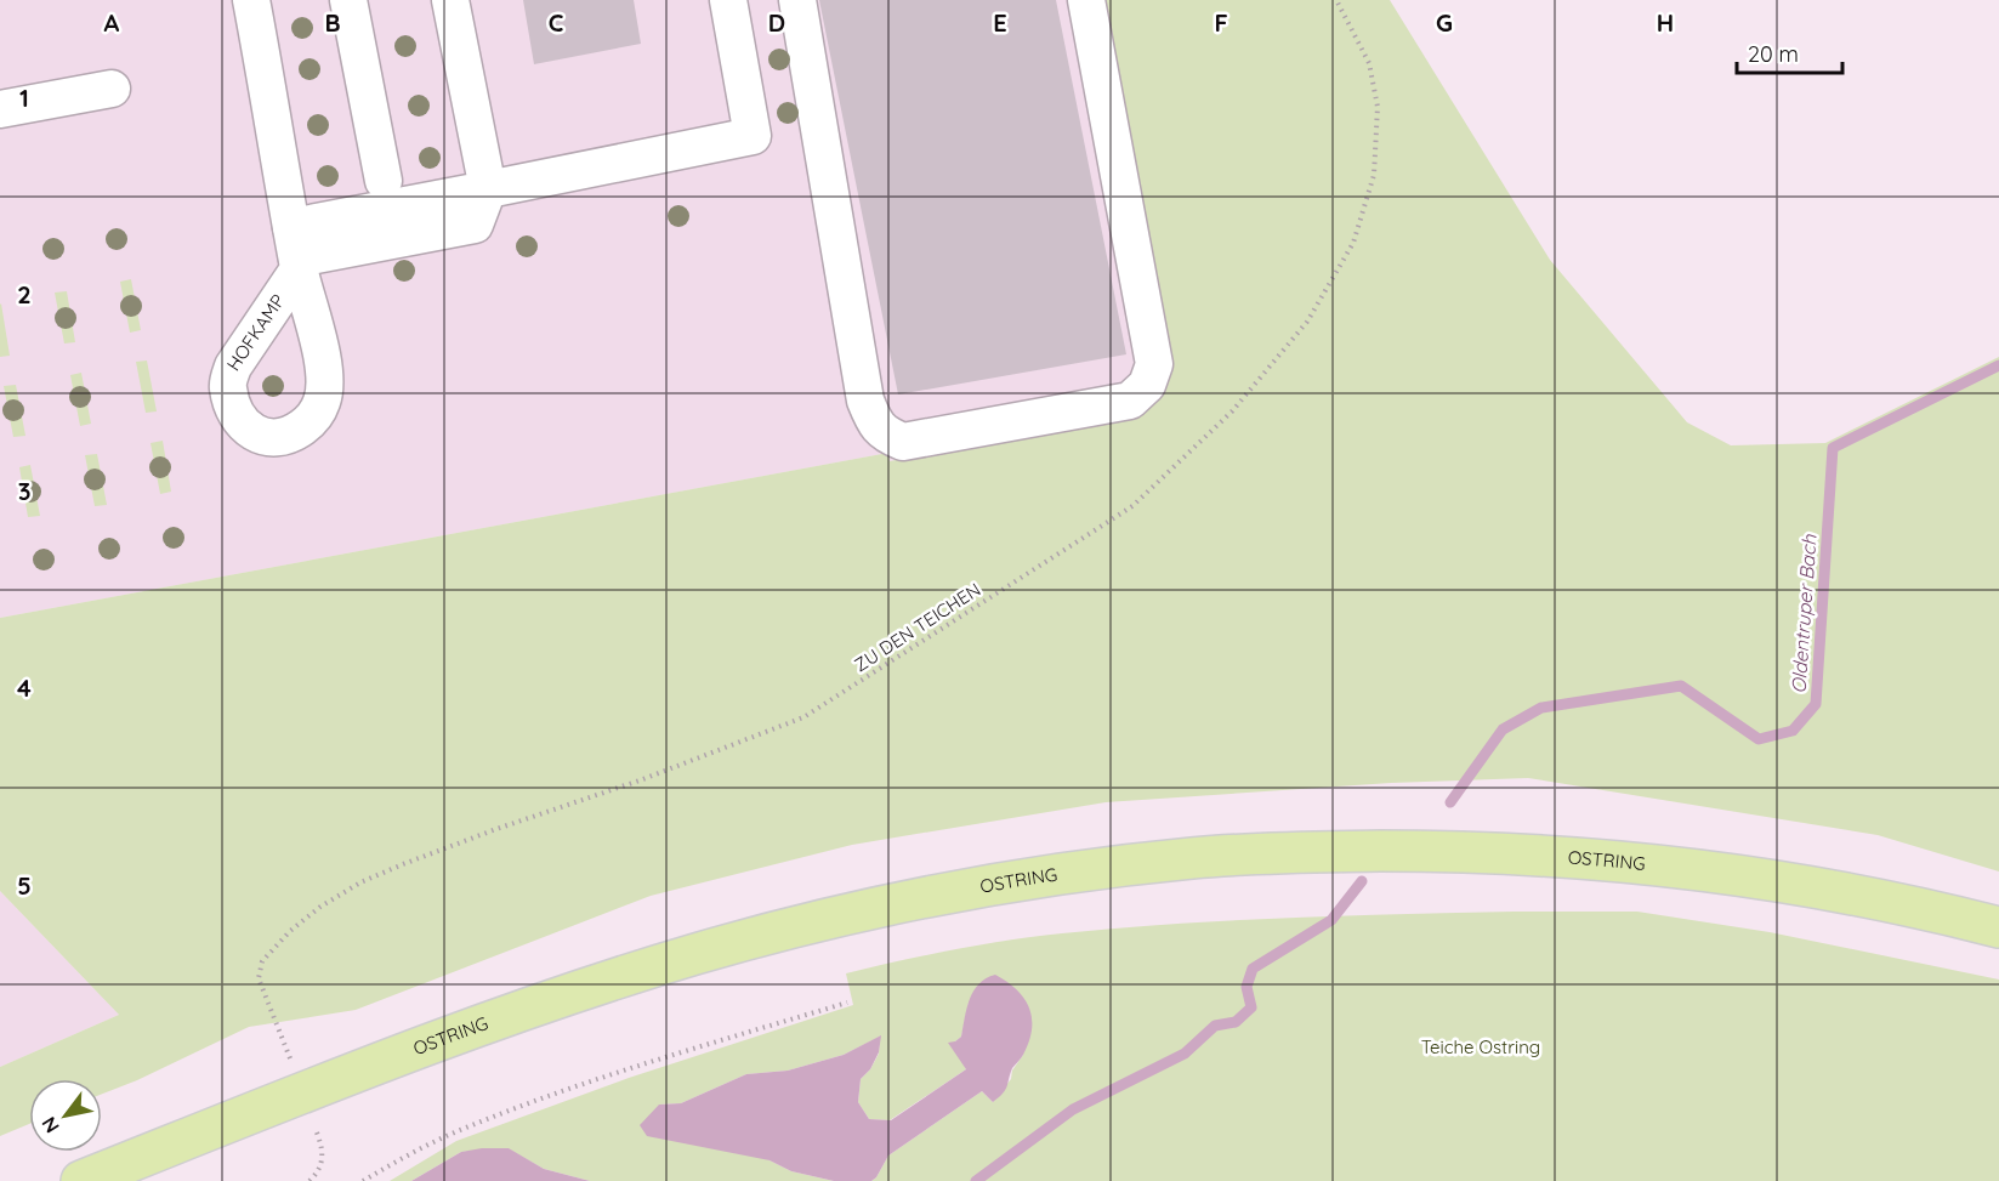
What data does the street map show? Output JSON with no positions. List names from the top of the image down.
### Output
{
  "streets": {
    "main road": ["OSTRING"],
    "path": ["ZU DEN TEICHEN"]
  },
  "water": ["Oldentruper Bach"],
  "parks": ["Teiche Ostring"],
  "scale_bar": "20 m",
  "north": "bottom left",
  "grid": {
    "columns": [
      "A",
      "B",
      "C",
      "D",
      "E",
      "F",
      "G",
      "H"
    ],
    "rows": [
      "1",
      "2",
      "3",
      "4",
      "5"
    ]
  }
}
